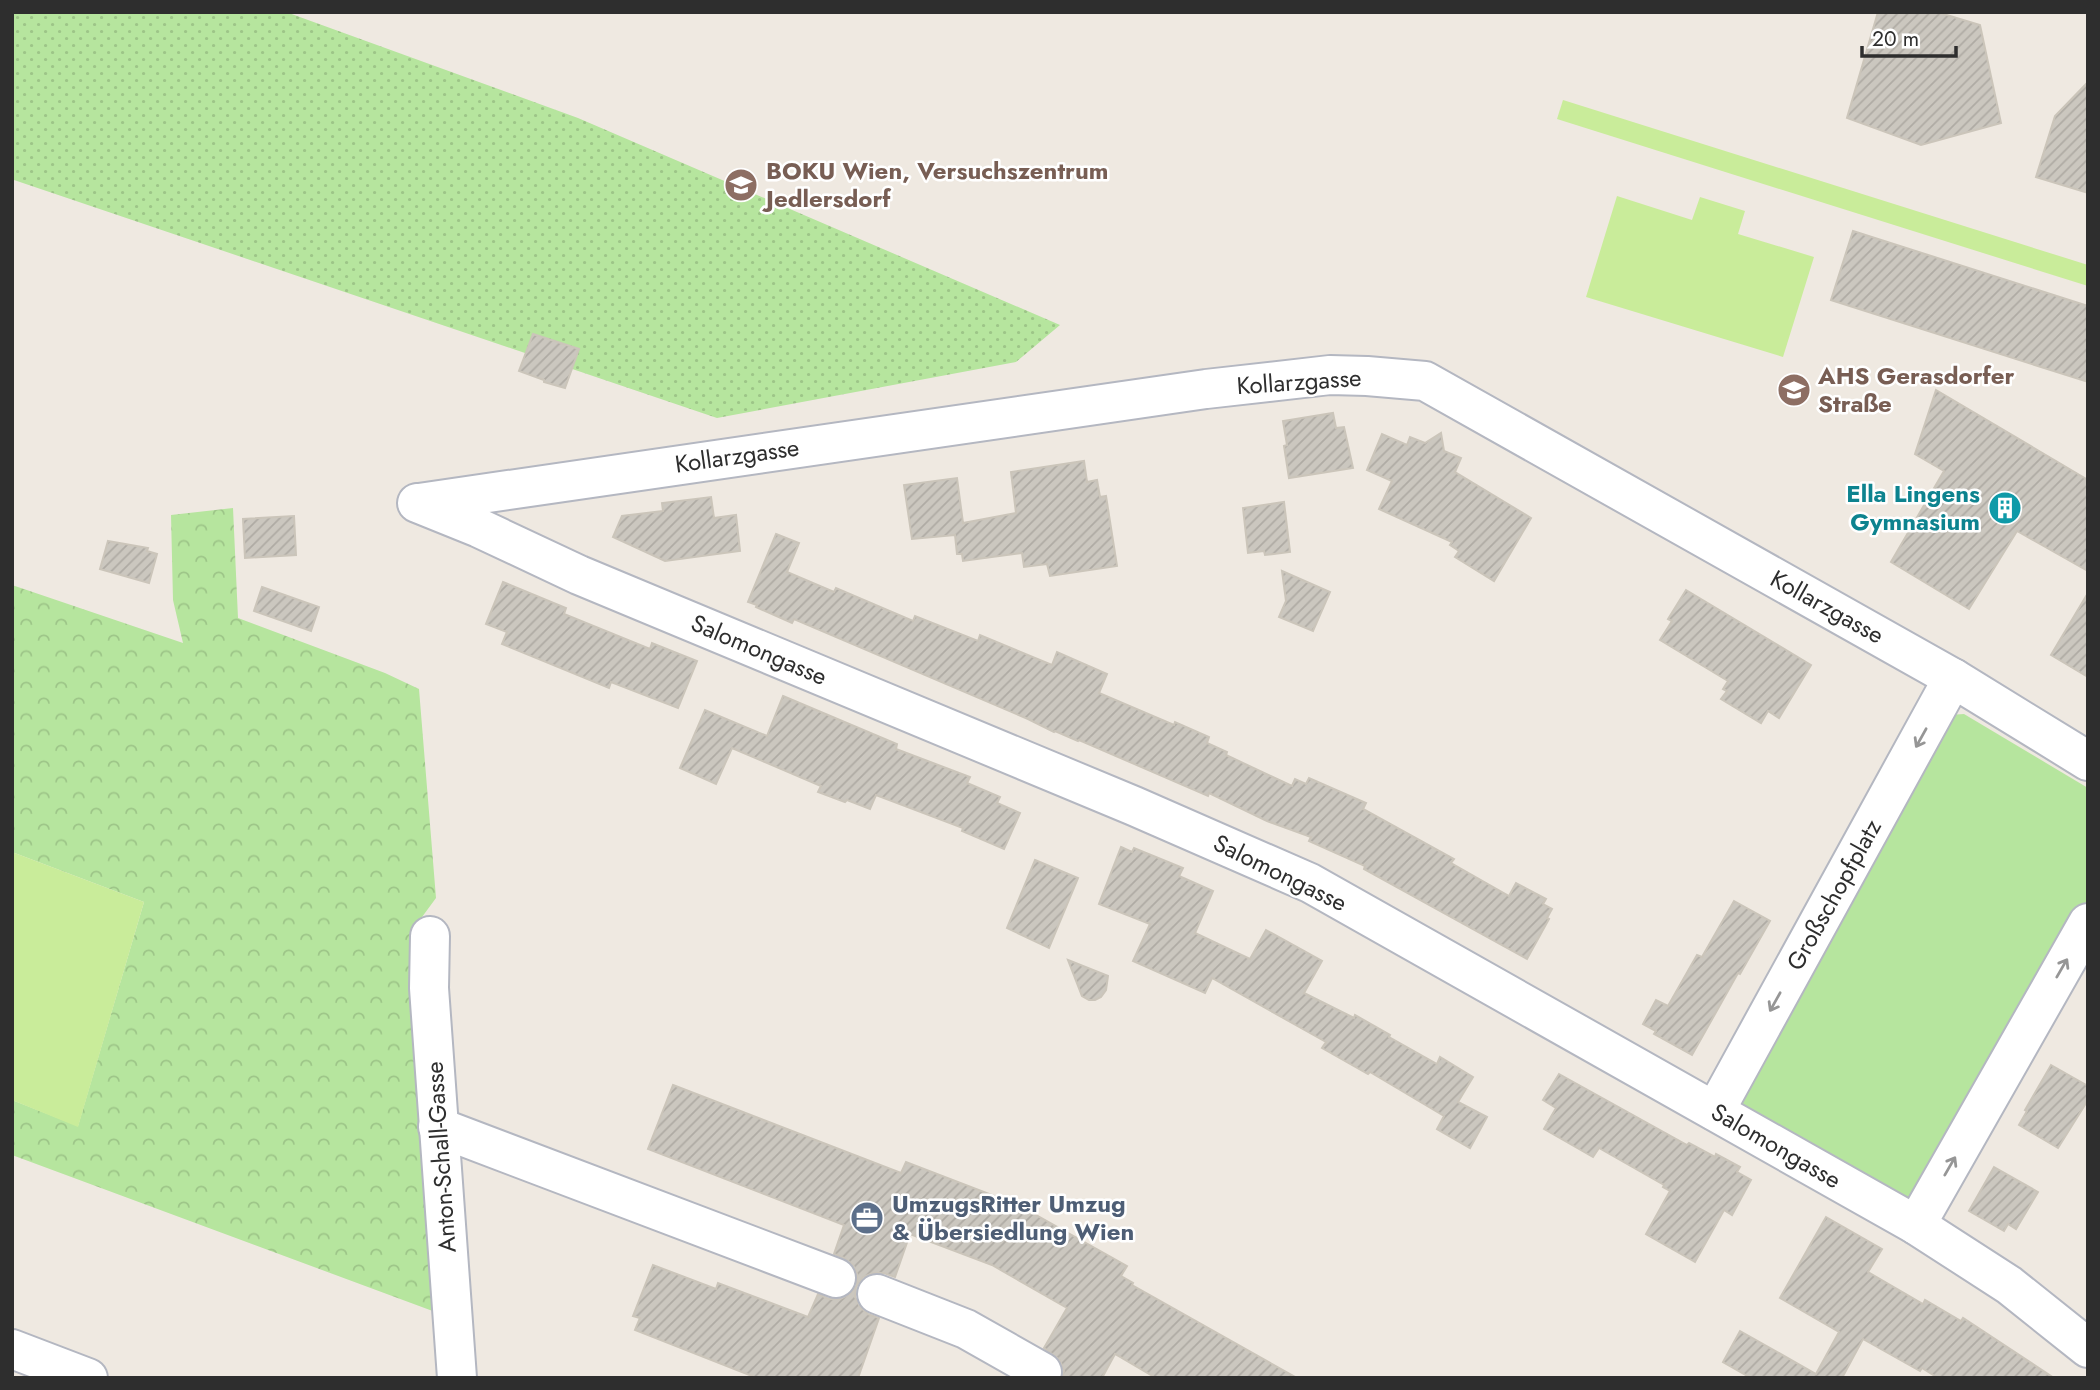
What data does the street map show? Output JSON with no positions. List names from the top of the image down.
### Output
{
  "streets": {
    "street": [
      "Kollarzgasse",
      "Salomongasse",
      "Großschopfplatz",
      "Anton-Schall-Gasse"
    ]
  },
  "crossings": [
    ["Kollarzgasse", "Salomongasse"],
    ["Kollarzgasse", "Großschopfplatz"],
    ["Salomongasse", "Großschopfplatz"]
  ],
  "places": {
    "school or university": ["BOKU Wien, Versuchszentrum Jedlersdorf", "AHS Gerasdorfer Straße"],
    "building": ["Ella Lingens Gymnasium"],
    "office": ["UmzugsRitter Umzug & Übersiedlung Wien"]
  },
  "scale_bar": "20 m"
}
